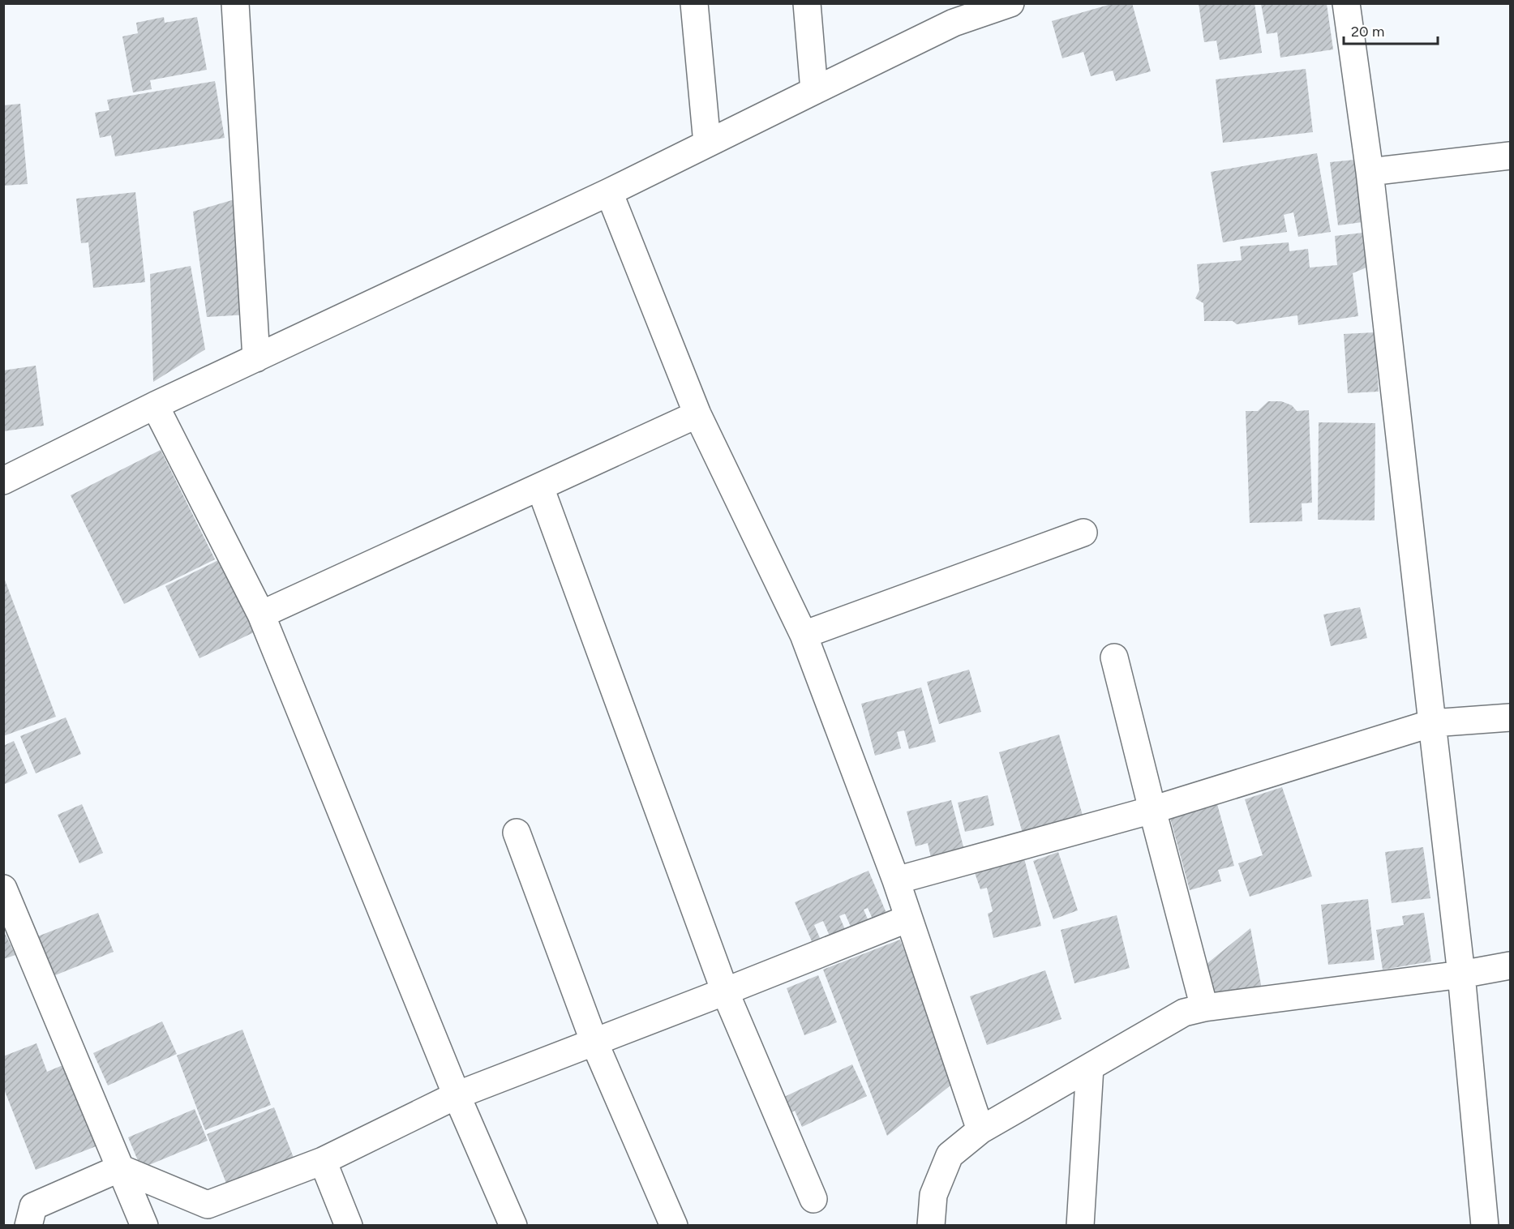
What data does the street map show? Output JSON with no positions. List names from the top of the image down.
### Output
{
  "scale_bar": "20 m"
}
